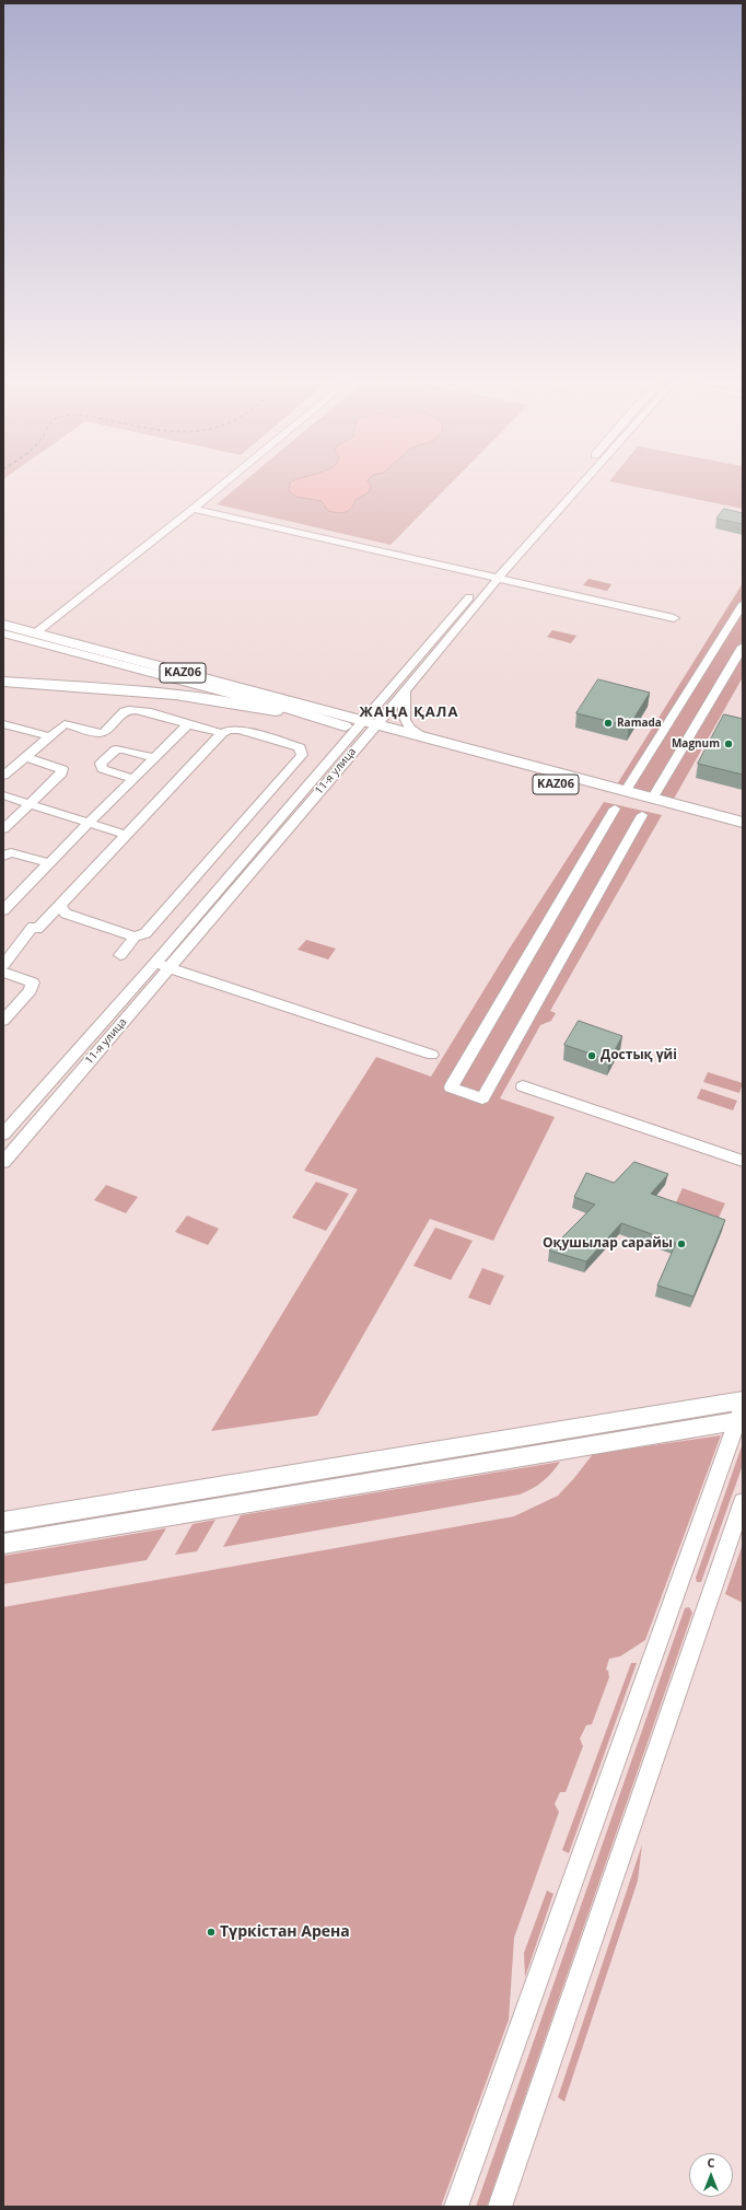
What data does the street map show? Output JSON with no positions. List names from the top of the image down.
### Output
{
  "streets": {
    "highway": ["KАZ06"],
    "street": ["11-я улица"]
  },
  "crossings": [
    ["KАZ06", "11-я улица"]
  ],
  "districts": ["ЖАҢА ҚАЛА"],
  "places": [
    "Ramada",
    "Magnum",
    "Достық үйі",
    "Оқушылар сарайы",
    "Түркістан Арена"
  ],
  "north": "top"
}
